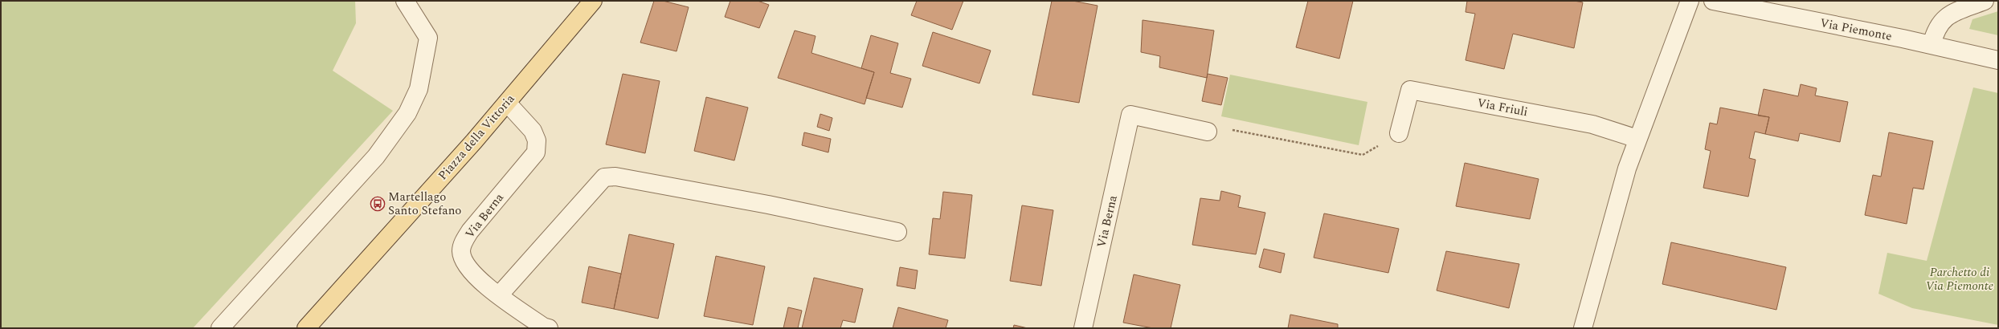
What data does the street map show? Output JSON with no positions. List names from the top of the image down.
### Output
{
  "streets": {
    "main road": ["Piazza della Vittoria"],
    "street": ["Via Piemonte", "Via Friuli", "Via Berna"]
  },
  "crossings": [
    ["Piazza della Vittoria", "Via Berna"]
  ],
  "parks": ["Parchetto di Via Piemonte"],
  "places": {
    "bus stop": ["Martellago Santo Stefano"]
  }
}
